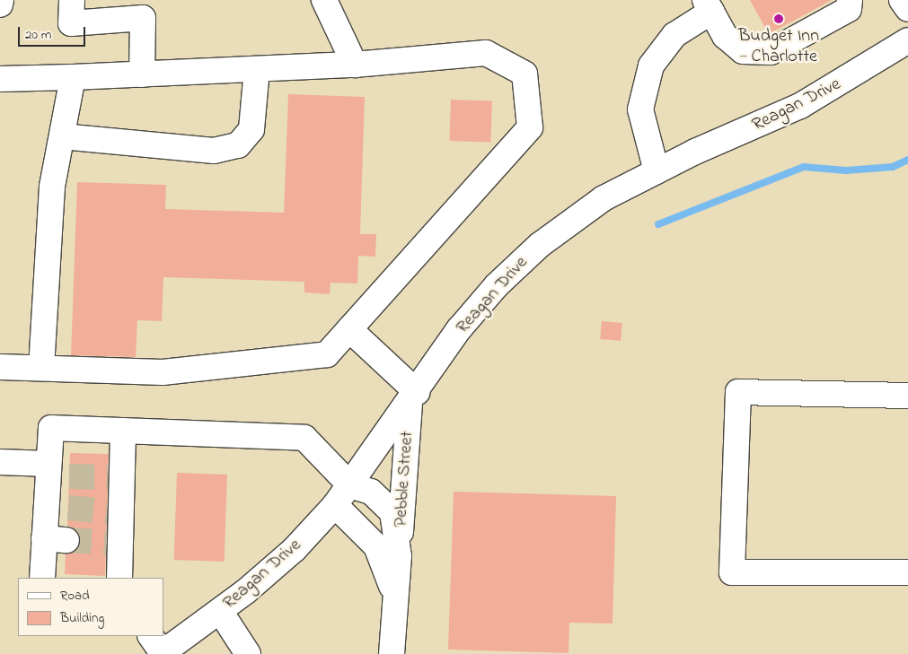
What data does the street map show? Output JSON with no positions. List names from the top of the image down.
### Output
{
  "streets": {
    "street": ["Reagan Drive", "Pebble Street"]
  },
  "crossings": [
    ["Reagan Drive", "Pebble Street"]
  ],
  "places": ["Budget Inn - Charlotte"],
  "legend": ["Road", "Building"],
  "scale_bar": "20 m"
}
